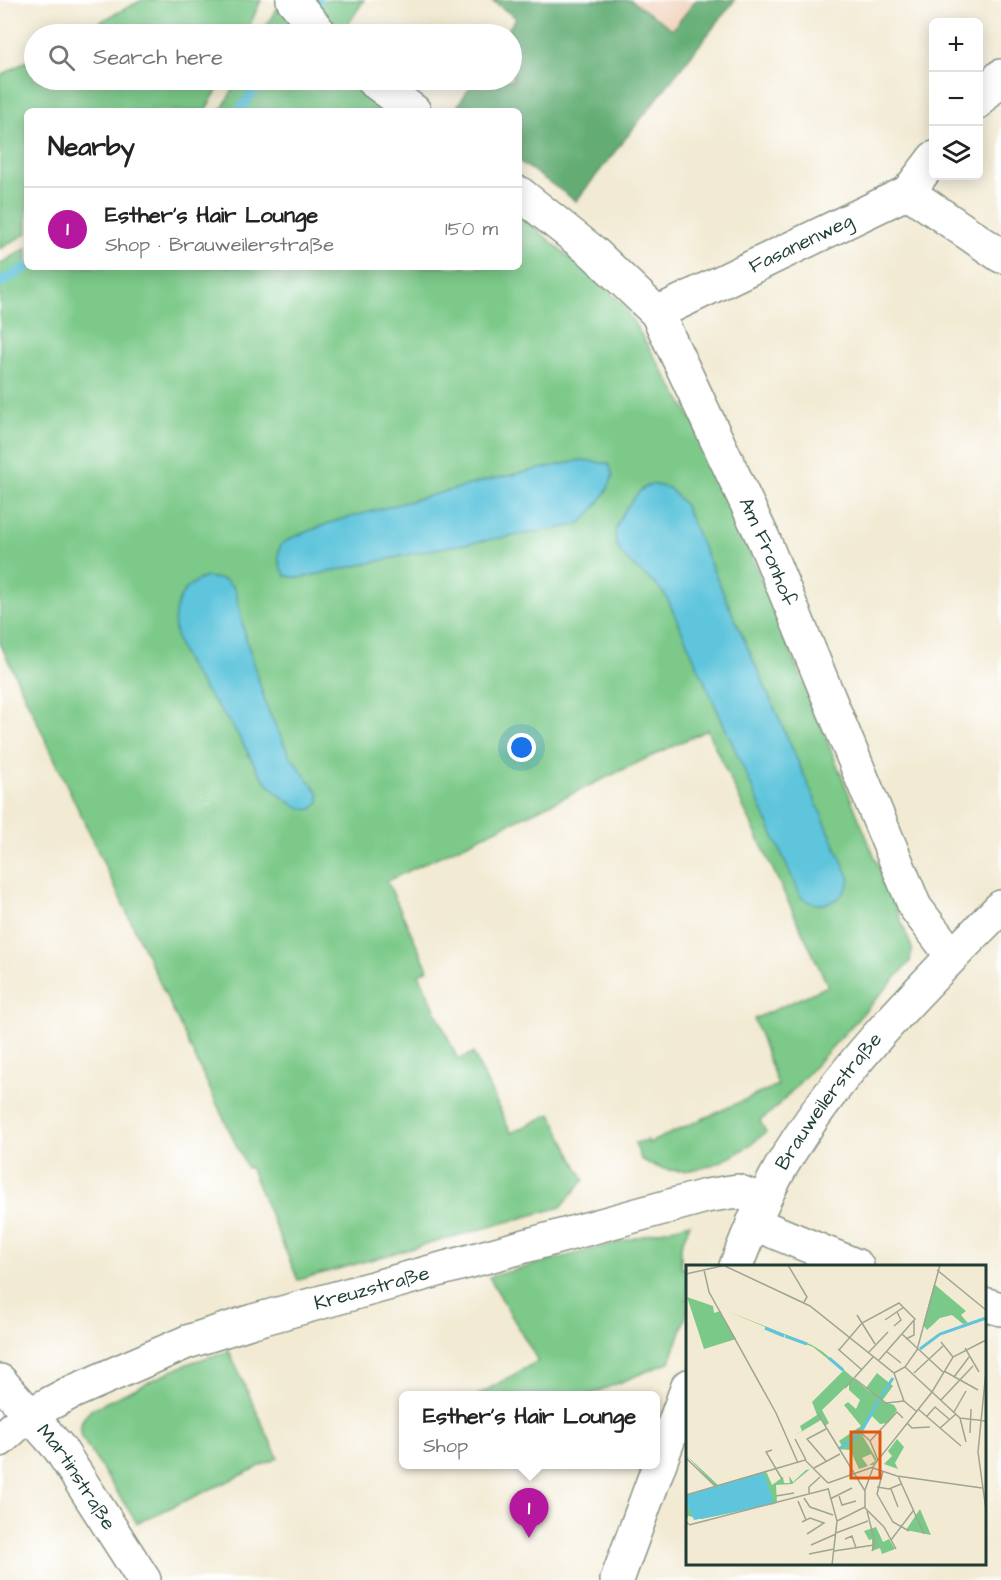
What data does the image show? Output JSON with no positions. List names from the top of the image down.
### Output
{
  "streets": {
    "street": [
      "Fasanenweg",
      "Am Fronhof",
      "Brauweilerstraße",
      "Kreuzstraße",
      "Martinstraße"
    ]
  },
  "crossings": [
    ["Fasanenweg", "Am Fronhof"],
    ["Am Fronhof", "Brauweilerstraße"],
    ["Brauweilerstraße", "Kreuzstraße"],
    ["Kreuzstraße", "Martinstraße"]
  ],
  "page": {
    "map_buttons": ["+", "−"],
    "search": "Search here",
    "heading": "Nearby",
    "list": [
      {
        "mark": "1",
        "name": "Esther's Hair Lounge",
        "note": "Shop · Brauweilerstraße",
        "value": "150 m"
      }
    ],
    "popup": ["Esther's Hair Lounge", "Shop"],
    "pins": "1"
  }
}
